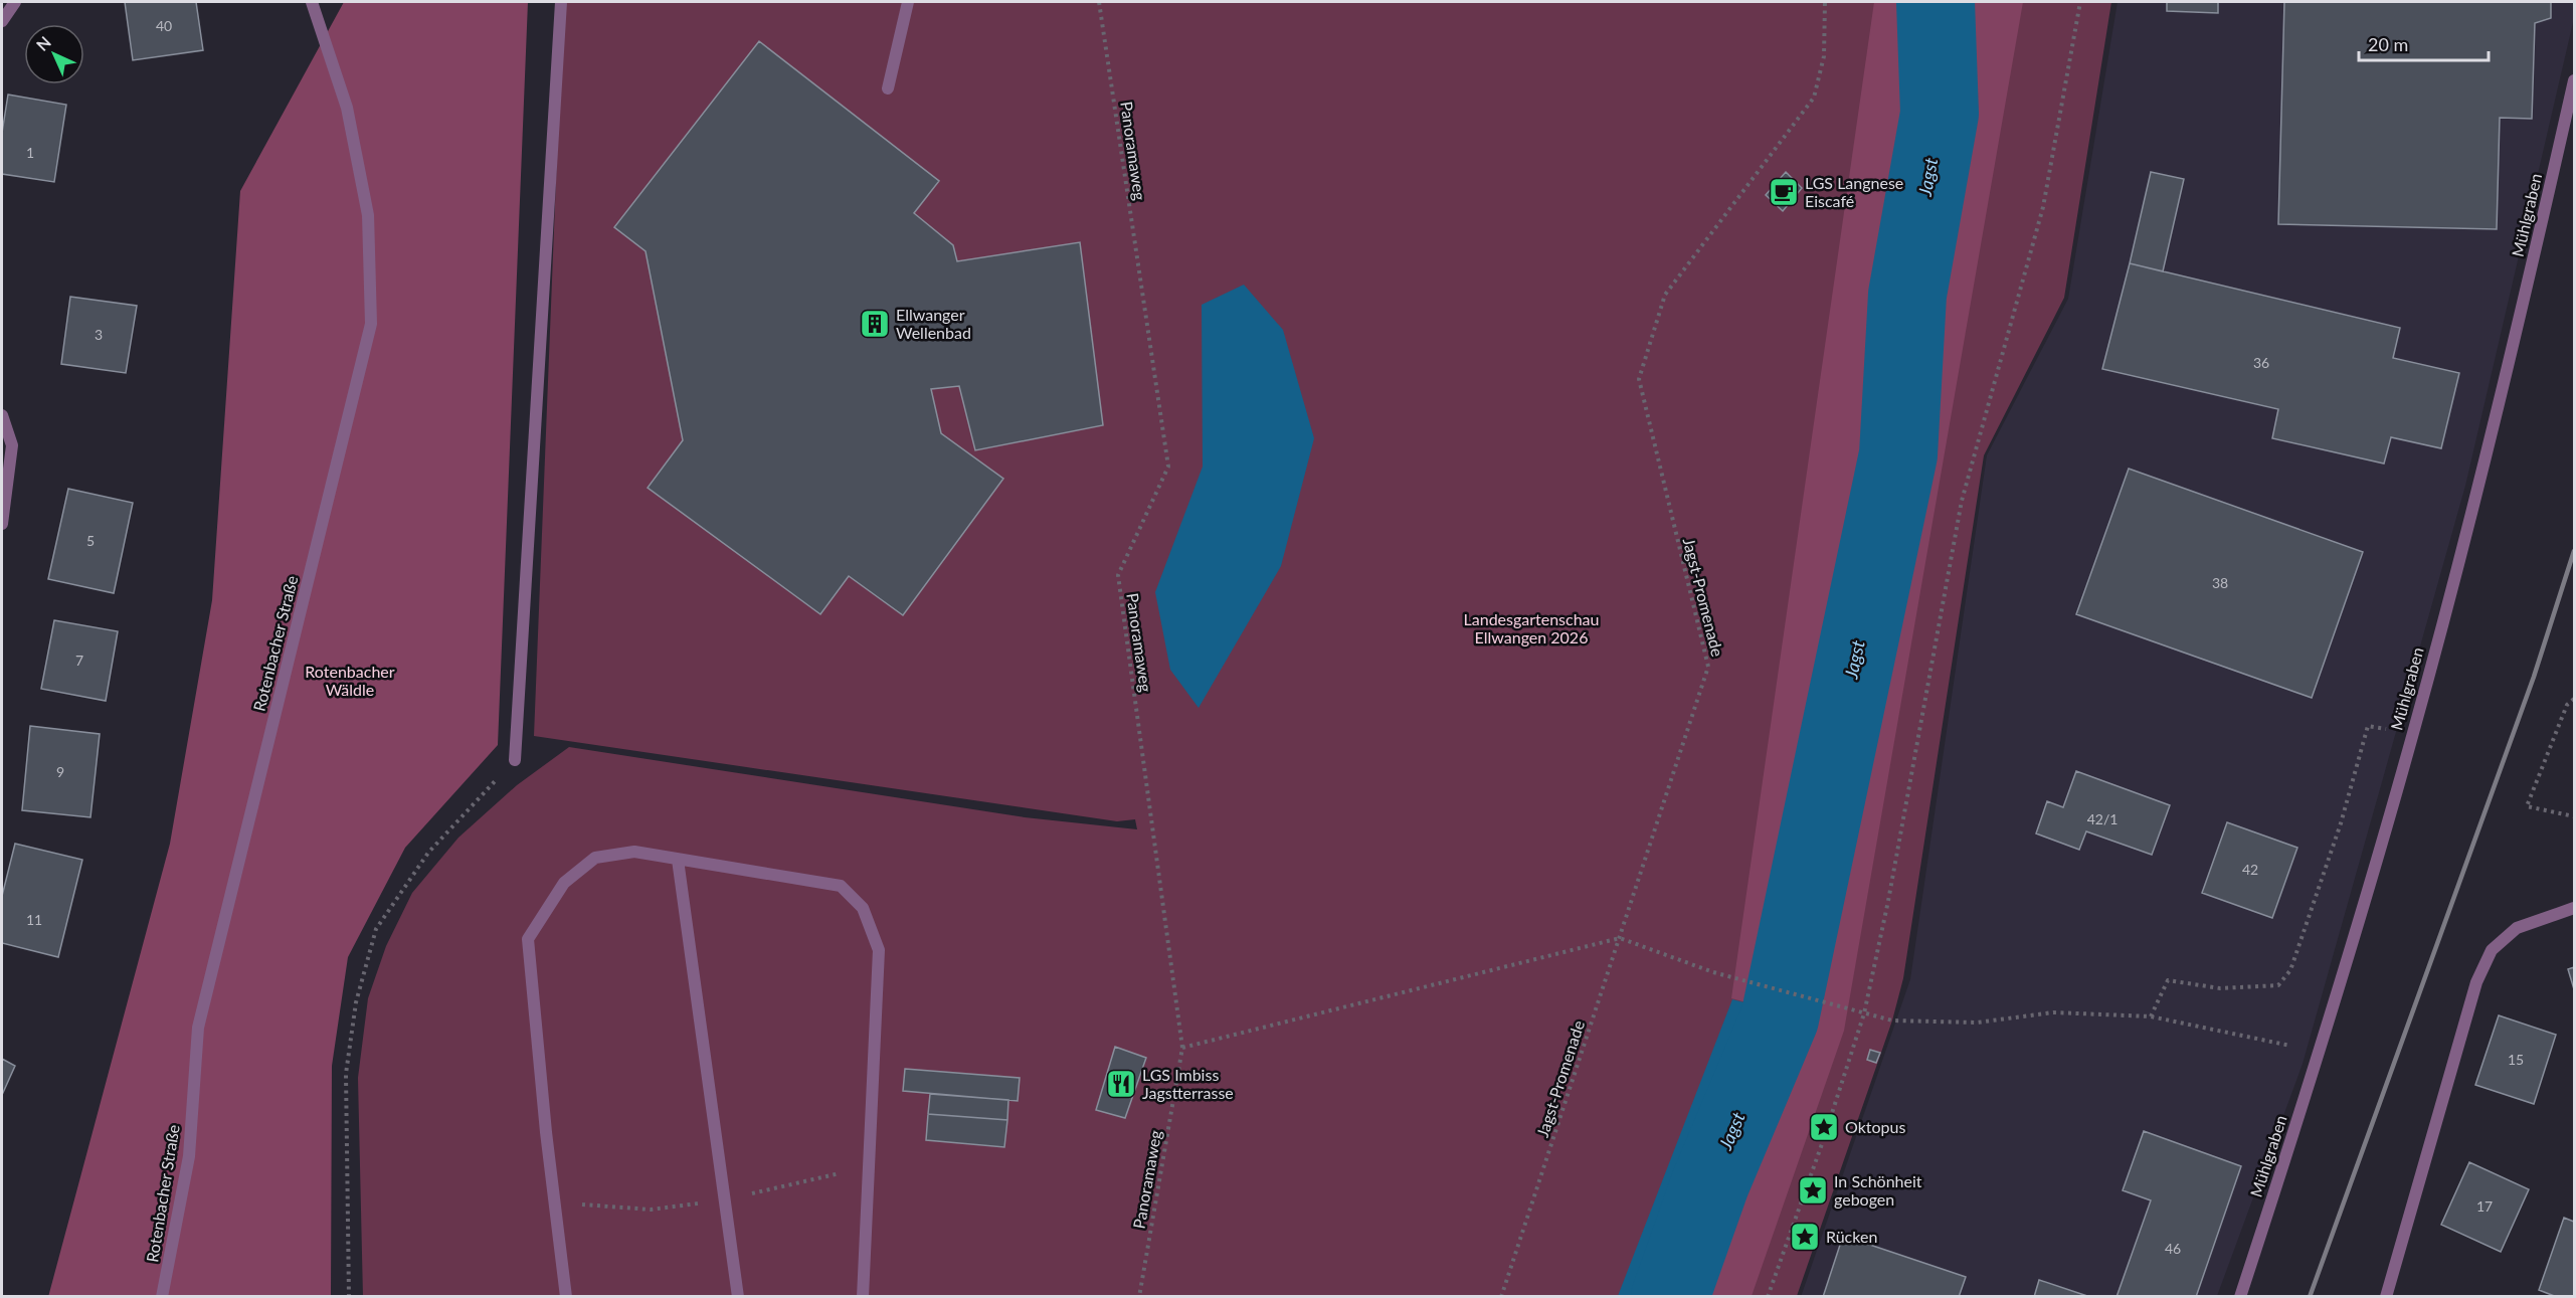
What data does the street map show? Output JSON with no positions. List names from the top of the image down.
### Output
{
  "streets": {
    "street": ["Mühlgraben", "Rotenbacher Straße"],
    "path": ["Panoramaweg", "Jagst-Promenade"]
  },
  "water": ["Jagst"],
  "parks": ["Landesgartenschau Ellwangen 2026", "Rotenbacher Wäldle"],
  "places": {
    "cafe": ["LGS Langnese Eiscafé"],
    "building": ["Ellwanger Wellenbad"],
    "restaurant": ["LGS Imbiss Jagstterrasse"],
    "place": ["Oktopus", "In Schönheit gebogen", "Rücken"]
  },
  "house_numbers": [
    "40",
    "1",
    "3",
    "36",
    "5",
    "38",
    "7",
    "9",
    "42/1",
    "42",
    "11",
    "15",
    "17",
    "46"
  ],
  "scale_bar": "20 m",
  "north": "top left"
}
